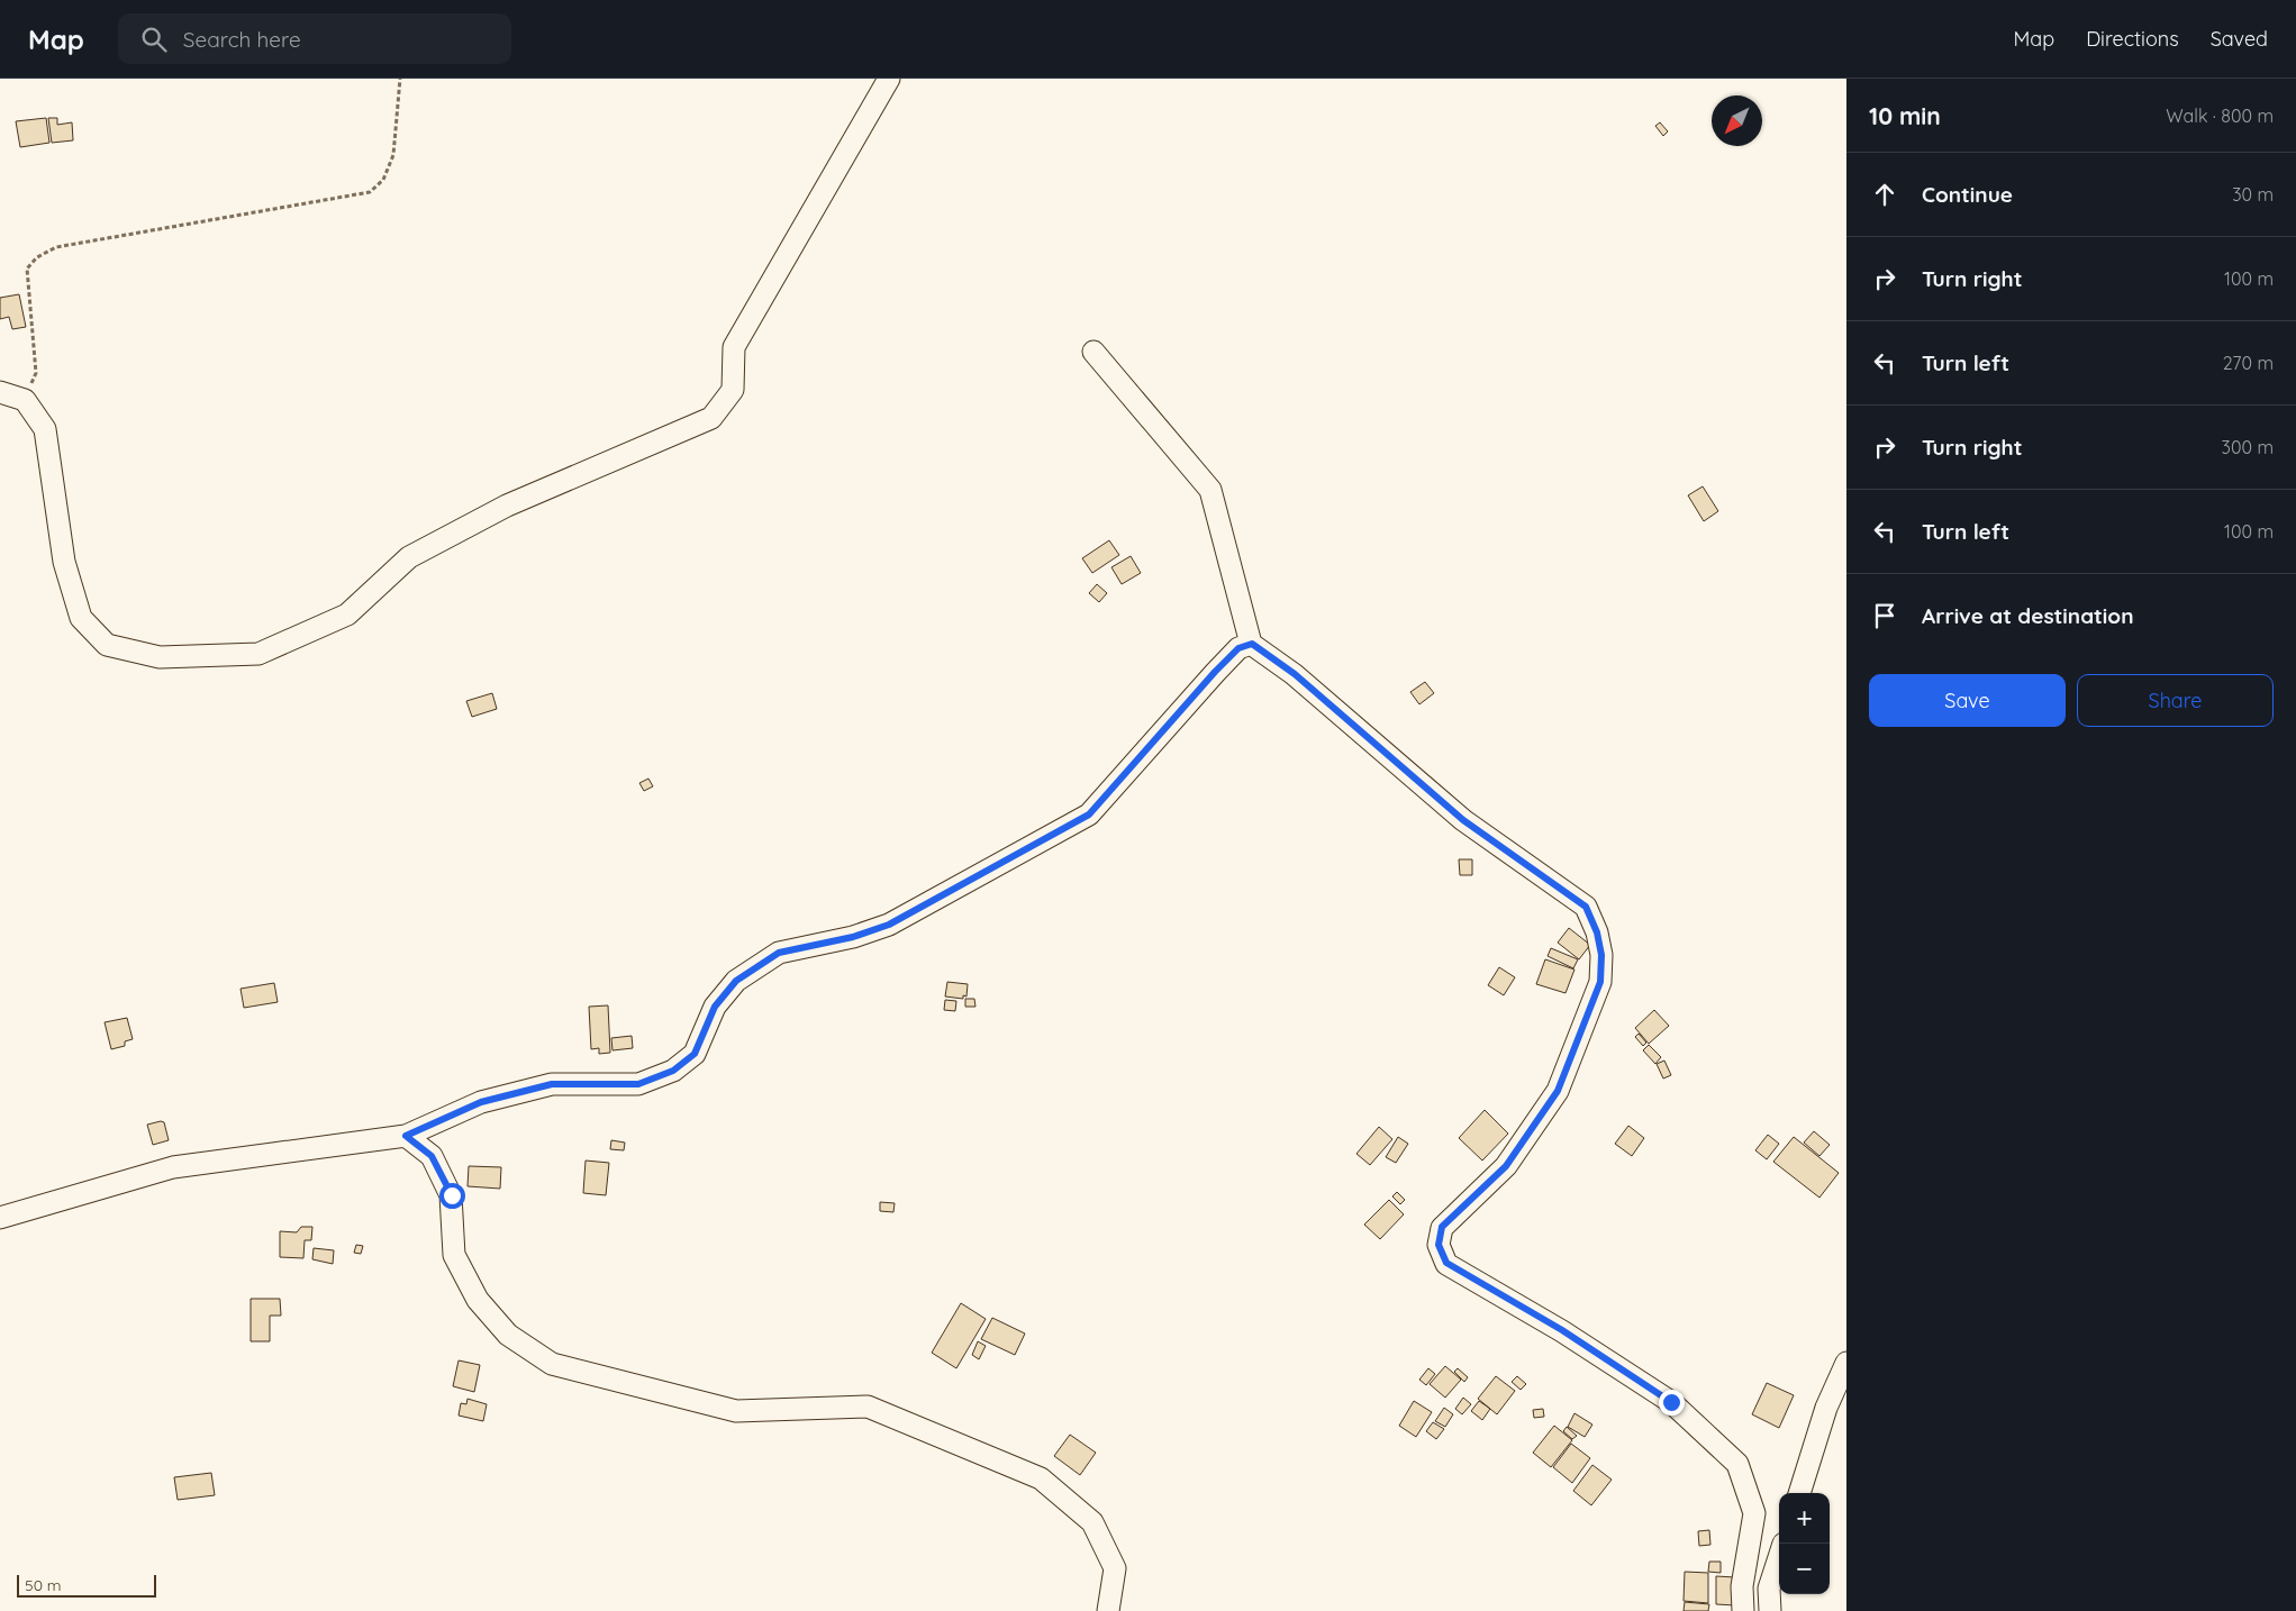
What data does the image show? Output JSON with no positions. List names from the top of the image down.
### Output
{
  "scale_bar": "50 m",
  "north": "bottom left",
  "page": {
    "header": "Map",
    "search": "Search here",
    "nav": ["Map", "Directions", "Saved"],
    "heading": ["10 min", "Walk · 800 m"],
    "list": [
      ["Continue", "30 m"],
      ["Turn right", "100 m"],
      ["Turn left", "270 m"],
      ["Turn right", "300 m"],
      ["Turn left", "100 m"],
      "Arrive at destination"
    ],
    "buttons": ["Save", "Share"],
    "map_buttons": ["+", "−"],
    "scale": "50 m"
  }
}
